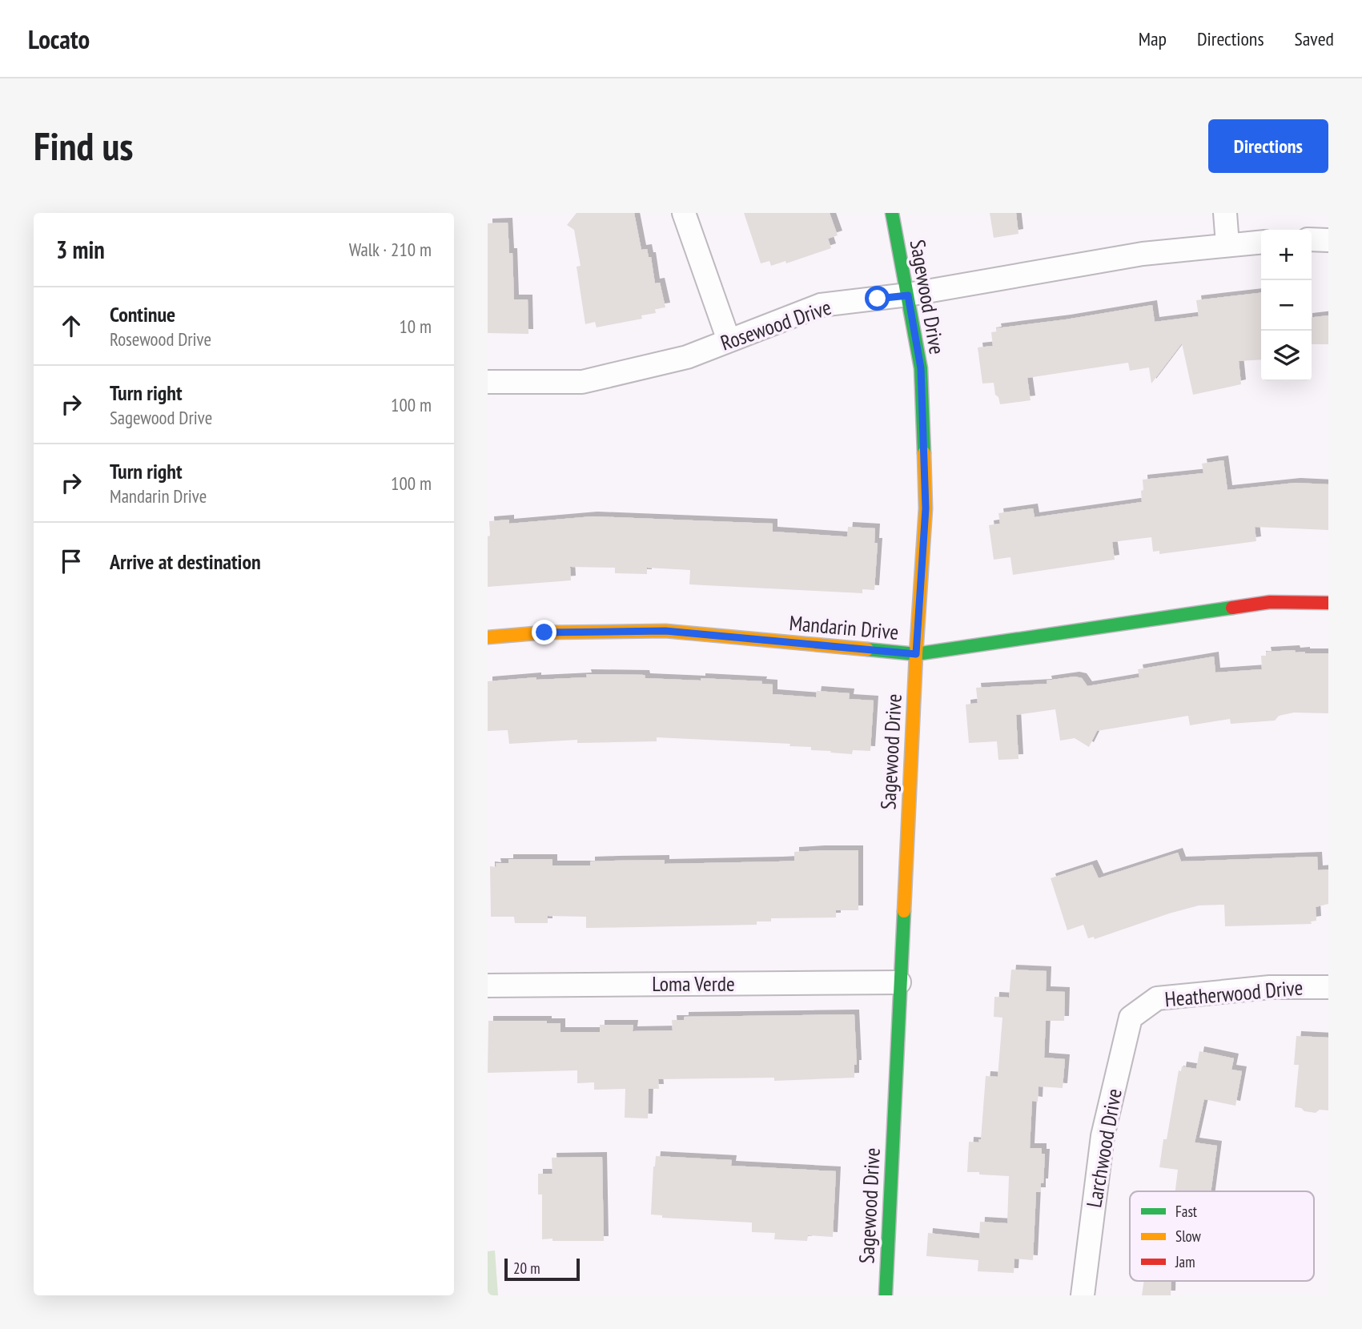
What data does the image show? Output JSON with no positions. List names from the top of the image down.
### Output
{
  "streets": {
    "street": [
      "Sagewood Drive",
      "Rosewood Drive",
      "Mandarin Drive",
      "Loma Verde",
      "Heatherwood Drive",
      "Larchwood Drive"
    ]
  },
  "crossings": [
    ["Sagewood Drive", "Rosewood Drive"],
    ["Sagewood Drive", "Mandarin Drive"],
    ["Sagewood Drive", "Loma Verde"],
    ["Heatherwood Drive", "Larchwood Drive"]
  ],
  "legend": ["Fast", "Slow", "Jam"],
  "scale_bar": "20 m",
  "page": {
    "header": "Locato",
    "nav": ["Map", "Directions", "Saved"],
    "buttons": "Directions",
    "title": "Find us",
    "heading": ["3 min", "Walk · 210 m"],
    "map_buttons": ["+", "−"],
    "list": [
      ["Continue", "Rosewood Drive", "10 m"],
      ["Turn right", "Sagewood Drive", "100 m"],
      ["Turn right", "Mandarin Drive", "100 m"],
      "Arrive at destination"
    ],
    "scale": "20 m"
  }
}
